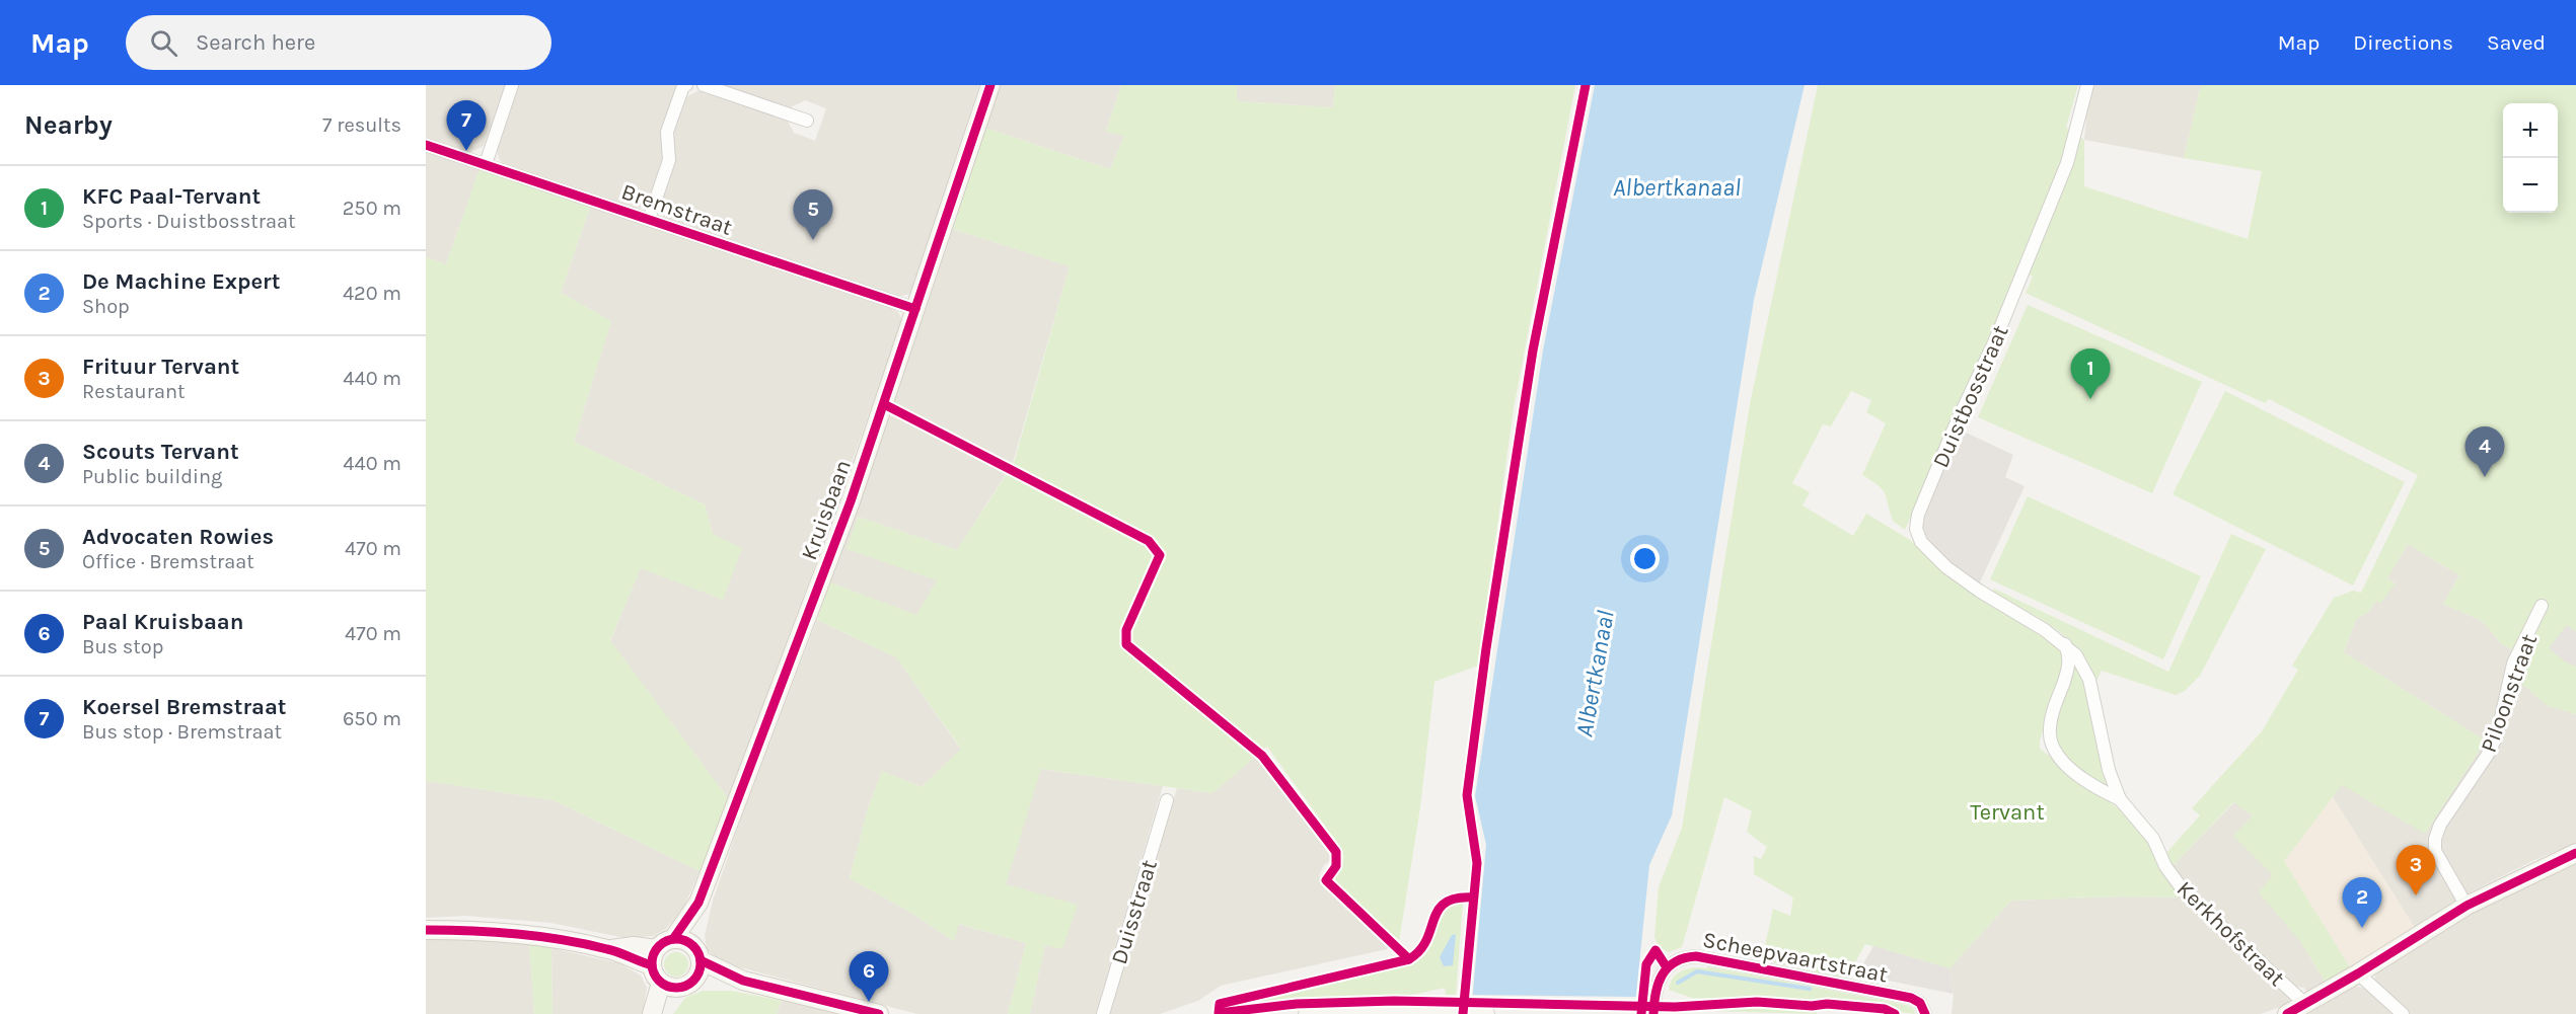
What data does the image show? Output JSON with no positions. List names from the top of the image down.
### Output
{
  "streets": {
    "street": [
      "Bremstraat",
      "Duistbosstraat",
      "Kruisbaan",
      "Piloonstraat",
      "Duisstraat",
      "Kerkhofstraat",
      "Scheepvaartstraat"
    ]
  },
  "crossings": [
    ["Bremstraat", "Kruisbaan"],
    ["Duistbosstraat", "Kerkhofstraat"]
  ],
  "water": ["Albertkanaal"],
  "parks": ["Tervant"],
  "page": {
    "header": "Map",
    "search": "Search here",
    "nav": ["Map", "Directions", "Saved"],
    "heading": ["Nearby", "7 results"],
    "pins": [
      "7",
      "5",
      "1",
      "4",
      "3",
      "2",
      "6"
    ],
    "map_buttons": ["+", "−"],
    "list": [
      {
        "mark": "1",
        "name": "KFC Paal-Tervant",
        "note": "Sports · Duistbosstraat",
        "value": "250 m"
      },
      {
        "mark": "2",
        "name": "De Machine Expert",
        "note": "Shop",
        "value": "420 m"
      },
      {
        "mark": "3",
        "name": "Frituur Tervant",
        "note": "Restaurant",
        "value": "440 m"
      },
      {
        "mark": "4",
        "name": "Scouts Tervant",
        "note": "Public building",
        "value": "440 m"
      },
      {
        "mark": "5",
        "name": "Advocaten Rowies",
        "note": "Office · Bremstraat",
        "value": "470 m"
      },
      {
        "mark": "6",
        "name": "Paal Kruisbaan",
        "note": "Bus stop",
        "value": "470 m"
      },
      {
        "mark": "7",
        "name": "Koersel Bremstraat",
        "note": "Bus stop · Bremstraat",
        "value": "650 m"
      }
    ]
  }
}
